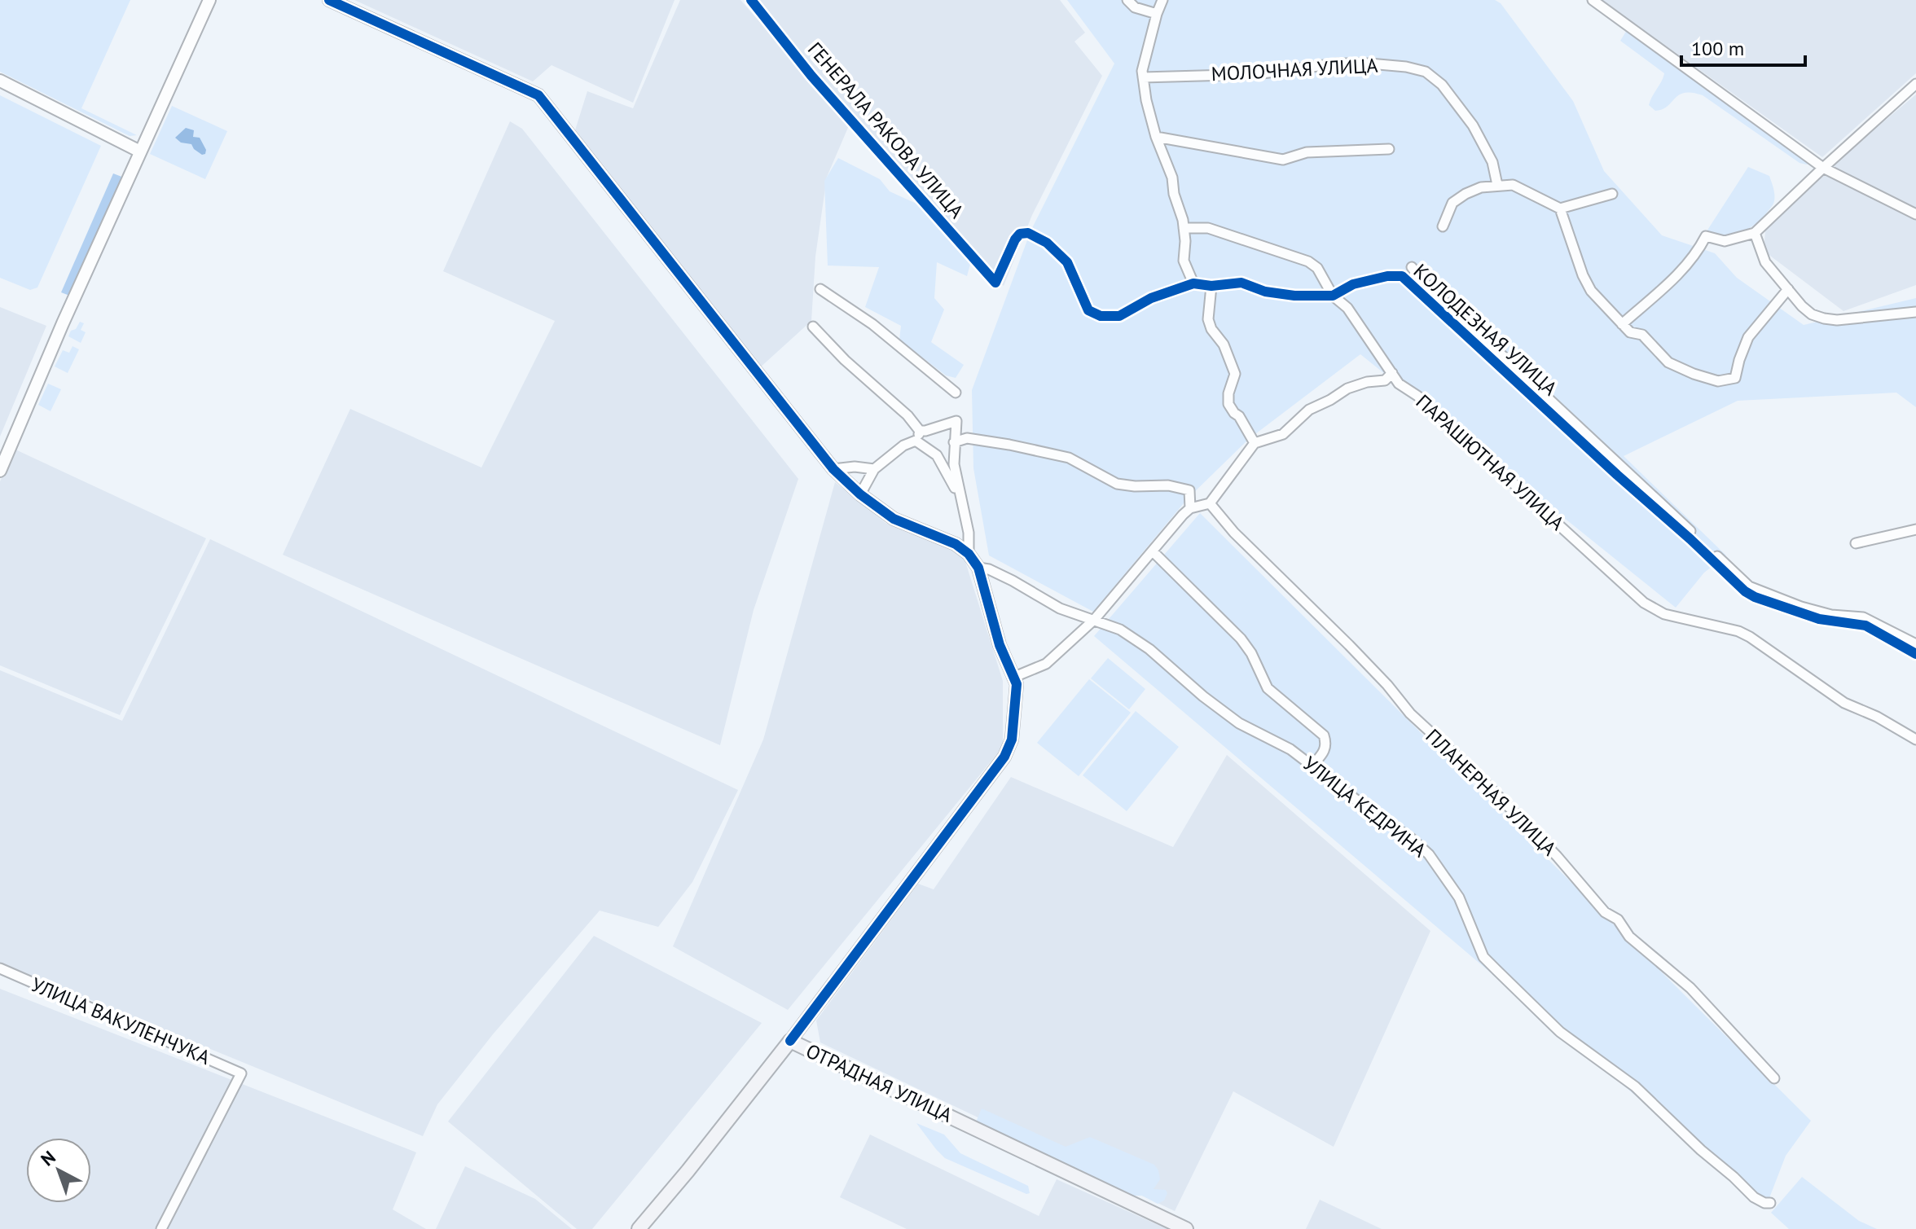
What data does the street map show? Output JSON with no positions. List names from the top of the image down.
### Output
{
  "streets": {
    "main road": ["ОТРАДНАЯ УЛИЦА"],
    "street": [
      "МОЛОЧНАЯ УЛИЦА",
      "ГЕНЕРАЛА РАКОВА УЛИЦА",
      "КОЛОДЕЗНАЯ УЛИЦА",
      "ПАРАШЮТНАЯ УЛИЦА",
      "ПЛАНЕРНАЯ УЛИЦА",
      "УЛИЦА КЕДРИНА",
      "УЛИЦА ВАКУЛЕНЧУКА"
    ]
  },
  "crossings": [
    ["ГЕНЕРАЛА РАКОВА УЛИЦА", "КОЛОДЕЗНАЯ УЛИЦА"],
    ["КОЛОДЕЗНАЯ УЛИЦА", "ПАРАШЮТНАЯ УЛИЦА"]
  ],
  "scale_bar": "100 m",
  "north": "top left"
}
